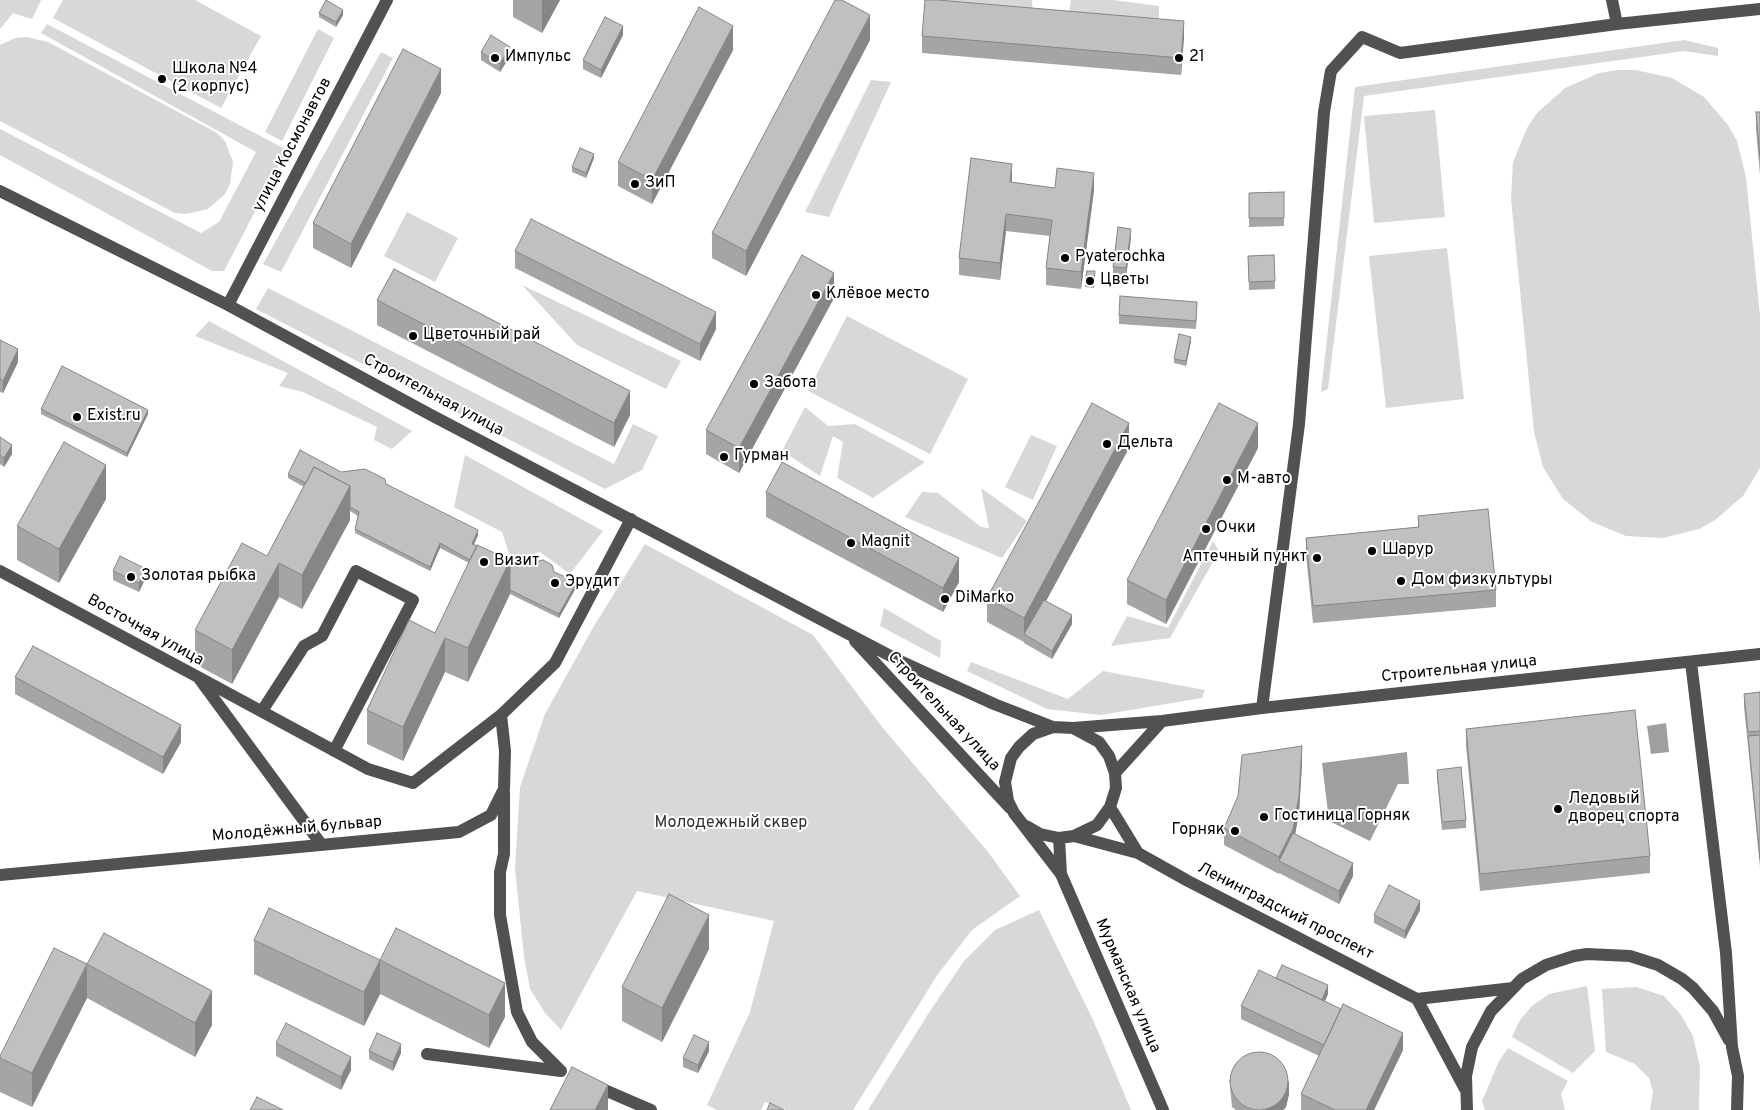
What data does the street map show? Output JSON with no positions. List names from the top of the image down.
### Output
{
  "streets": {
    "street": [
      "улица Космонавтов",
      "Строительная улица",
      "Восточная улица",
      "Молодёжный бульвар",
      "Ленинградский проспект",
      "Мурманская улица"
    ]
  },
  "crossings": [
    ["улица Космонавтов", "Строительная улица"],
    ["Строительная улица", "Ленинградский проспект"],
    ["Восточная улица", "Молодёжный бульвар"]
  ],
  "parks": ["Молодежный сквер"],
  "places": [
    "Импульс",
    "21",
    "Школа №4 (2 корпус)",
    "ЗиП",
    "Pyaterochka",
    "Цветы",
    "Клёвое место",
    "Цветочный рай",
    "Забота",
    "Exist.ru",
    "Дельта",
    "Гурман",
    "М-авто",
    "Очки",
    "Magnit",
    "Шарур",
    "Аптечный пункт",
    "Визит",
    "Золотая рыбка",
    "Дом физкультуры",
    "Эрудит",
    "DiMarko",
    "Ледовый дворец спорта",
    "Гостиница Горняк",
    "Горняк"
  ]
}
